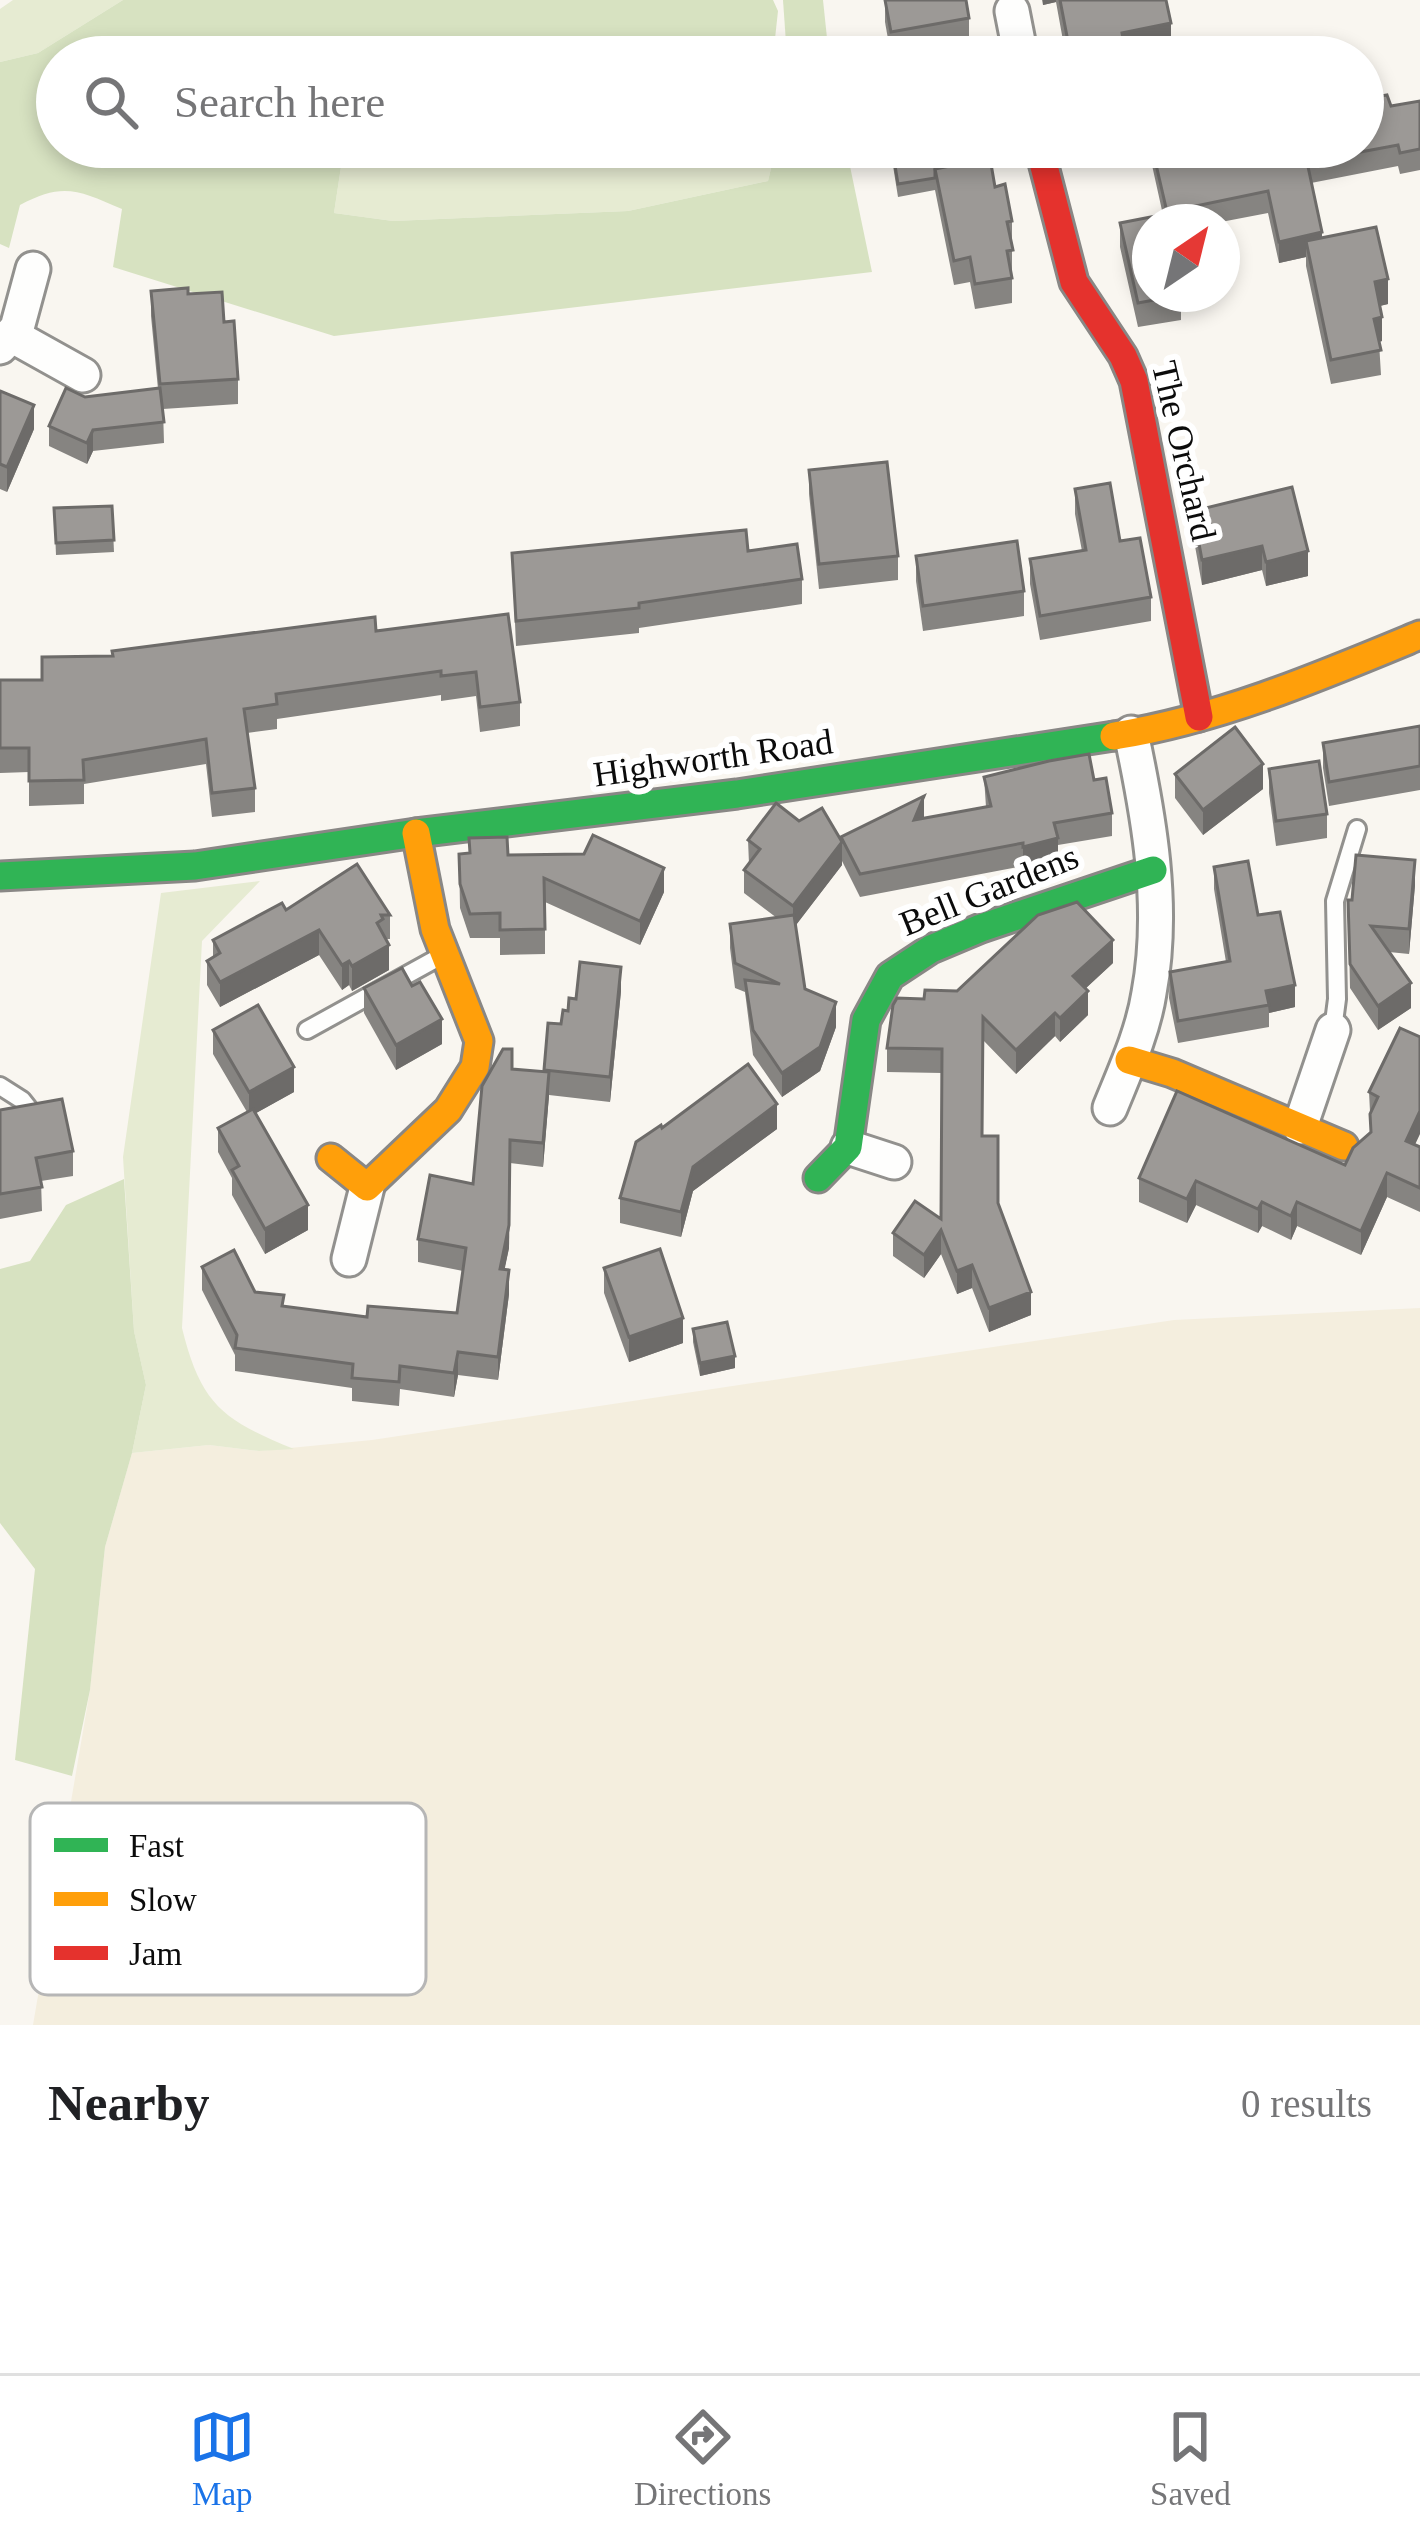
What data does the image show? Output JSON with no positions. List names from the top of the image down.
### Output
{
  "streets": {
    "street": ["The Orchard", "Highworth Road", "Bell Gardens"]
  },
  "crossings": [
    ["The Orchard", "Highworth Road"]
  ],
  "legend": ["Fast", "Slow", "Jam"],
  "north": "top right",
  "page": {
    "search": "Search here",
    "heading": ["Nearby", "0 results"],
    "nav": ["Map", "Directions", "Saved"]
  }
}
